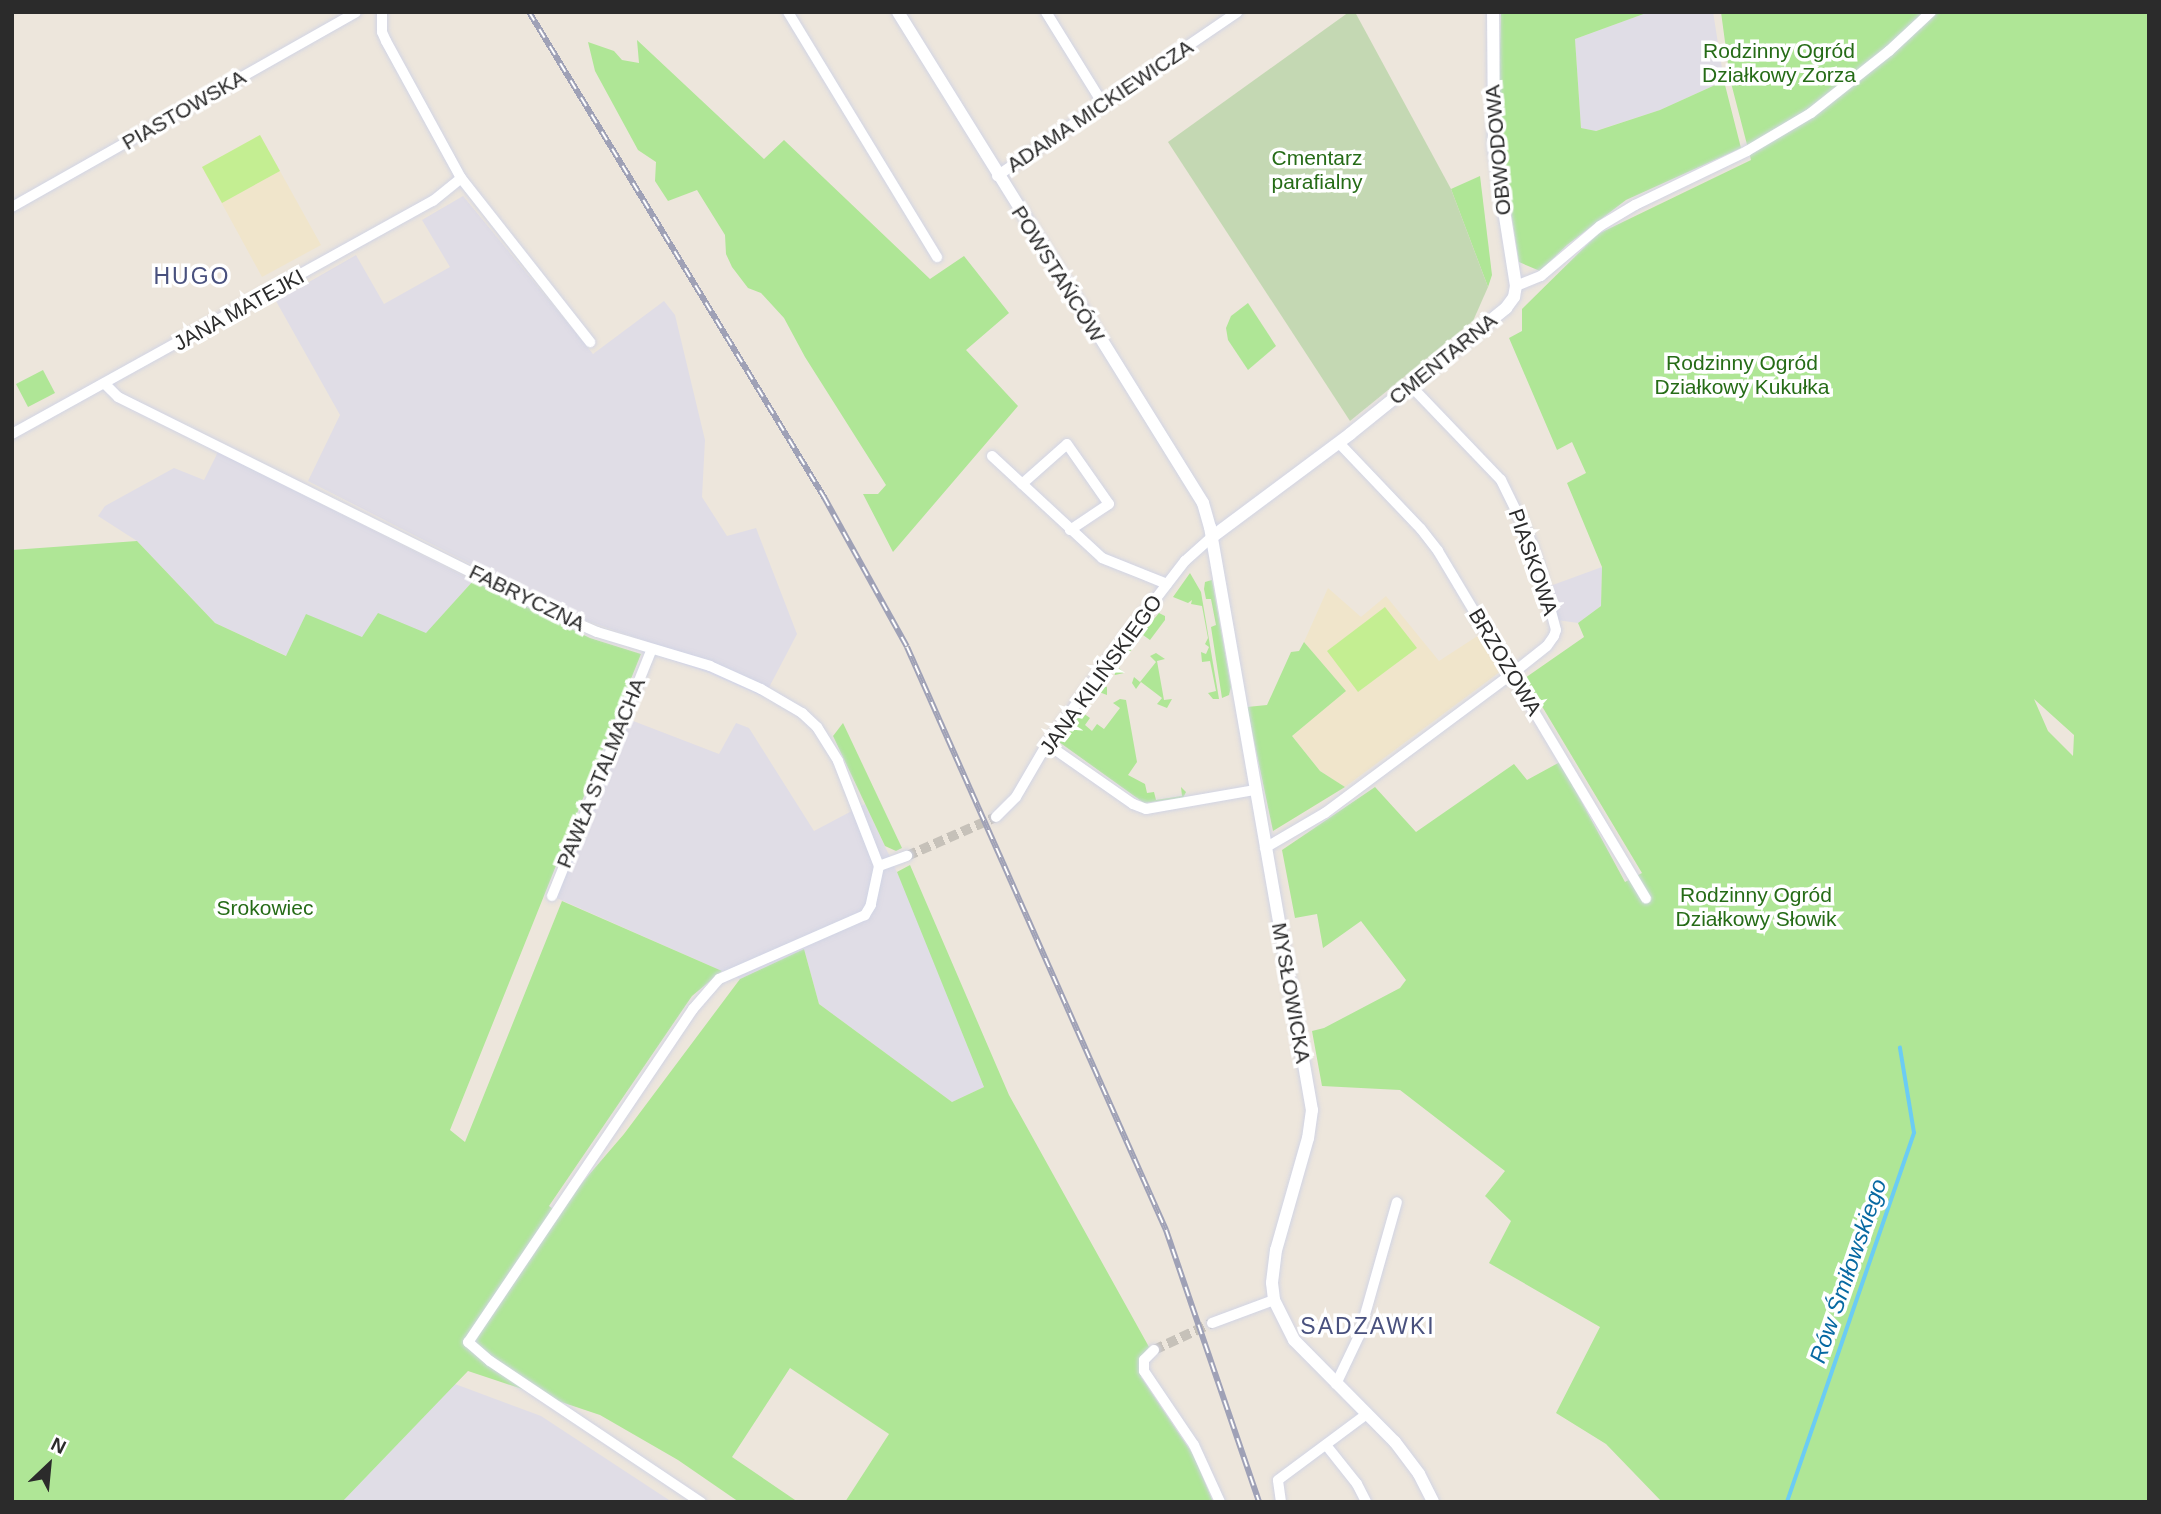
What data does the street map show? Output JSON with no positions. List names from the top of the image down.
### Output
{
  "streets": {
    "street": [
      "ADAMA MICKIEWICZA",
      "PIASTOWSKA",
      "OBWODOWA",
      "POWSTAŃCÓW",
      "JANA MATEJKI",
      "CMENTARNA",
      "PIASKOWA",
      "FABRYCZNA",
      "BRZOZOWA",
      "JANA KILIŃSKIEGO",
      "PAWŁA STALMACHA",
      "MYSŁOWICKA"
    ]
  },
  "crossings": [
    ["ADAMA MICKIEWICZA", "POWSTAŃCÓW"],
    ["OBWODOWA", "CMENTARNA"],
    ["POWSTAŃCÓW", "CMENTARNA"],
    ["POWSTAŃCÓW", "JANA KILIŃSKIEGO"],
    ["POWSTAŃCÓW", "MYSŁOWICKA"],
    ["JANA MATEJKI", "FABRYCZNA"],
    ["CMENTARNA", "PIASKOWA"],
    ["CMENTARNA", "BRZOZOWA"],
    ["CMENTARNA", "JANA KILIŃSKIEGO"],
    ["CMENTARNA", "MYSŁOWICKA"],
    ["PIASKOWA", "BRZOZOWA"],
    ["PIASKOWA", "MYSŁOWICKA"],
    ["FABRYCZNA", "PAWŁA STALMACHA"],
    ["JANA KILIŃSKIEGO", "MYSŁOWICKA"]
  ],
  "districts": ["HUGO", "SADZAWKI"],
  "water": ["Rów Śmiłowskiego"],
  "parks": [
    "Rodzinny Ogród Działkowy Zorza",
    "Cmentarz parafialny",
    "Rodzinny Ogród Działkowy Kukułka",
    "Rodzinny Ogród Działkowy Słowik",
    "Srokowiec"
  ],
  "north": "top right"
}
